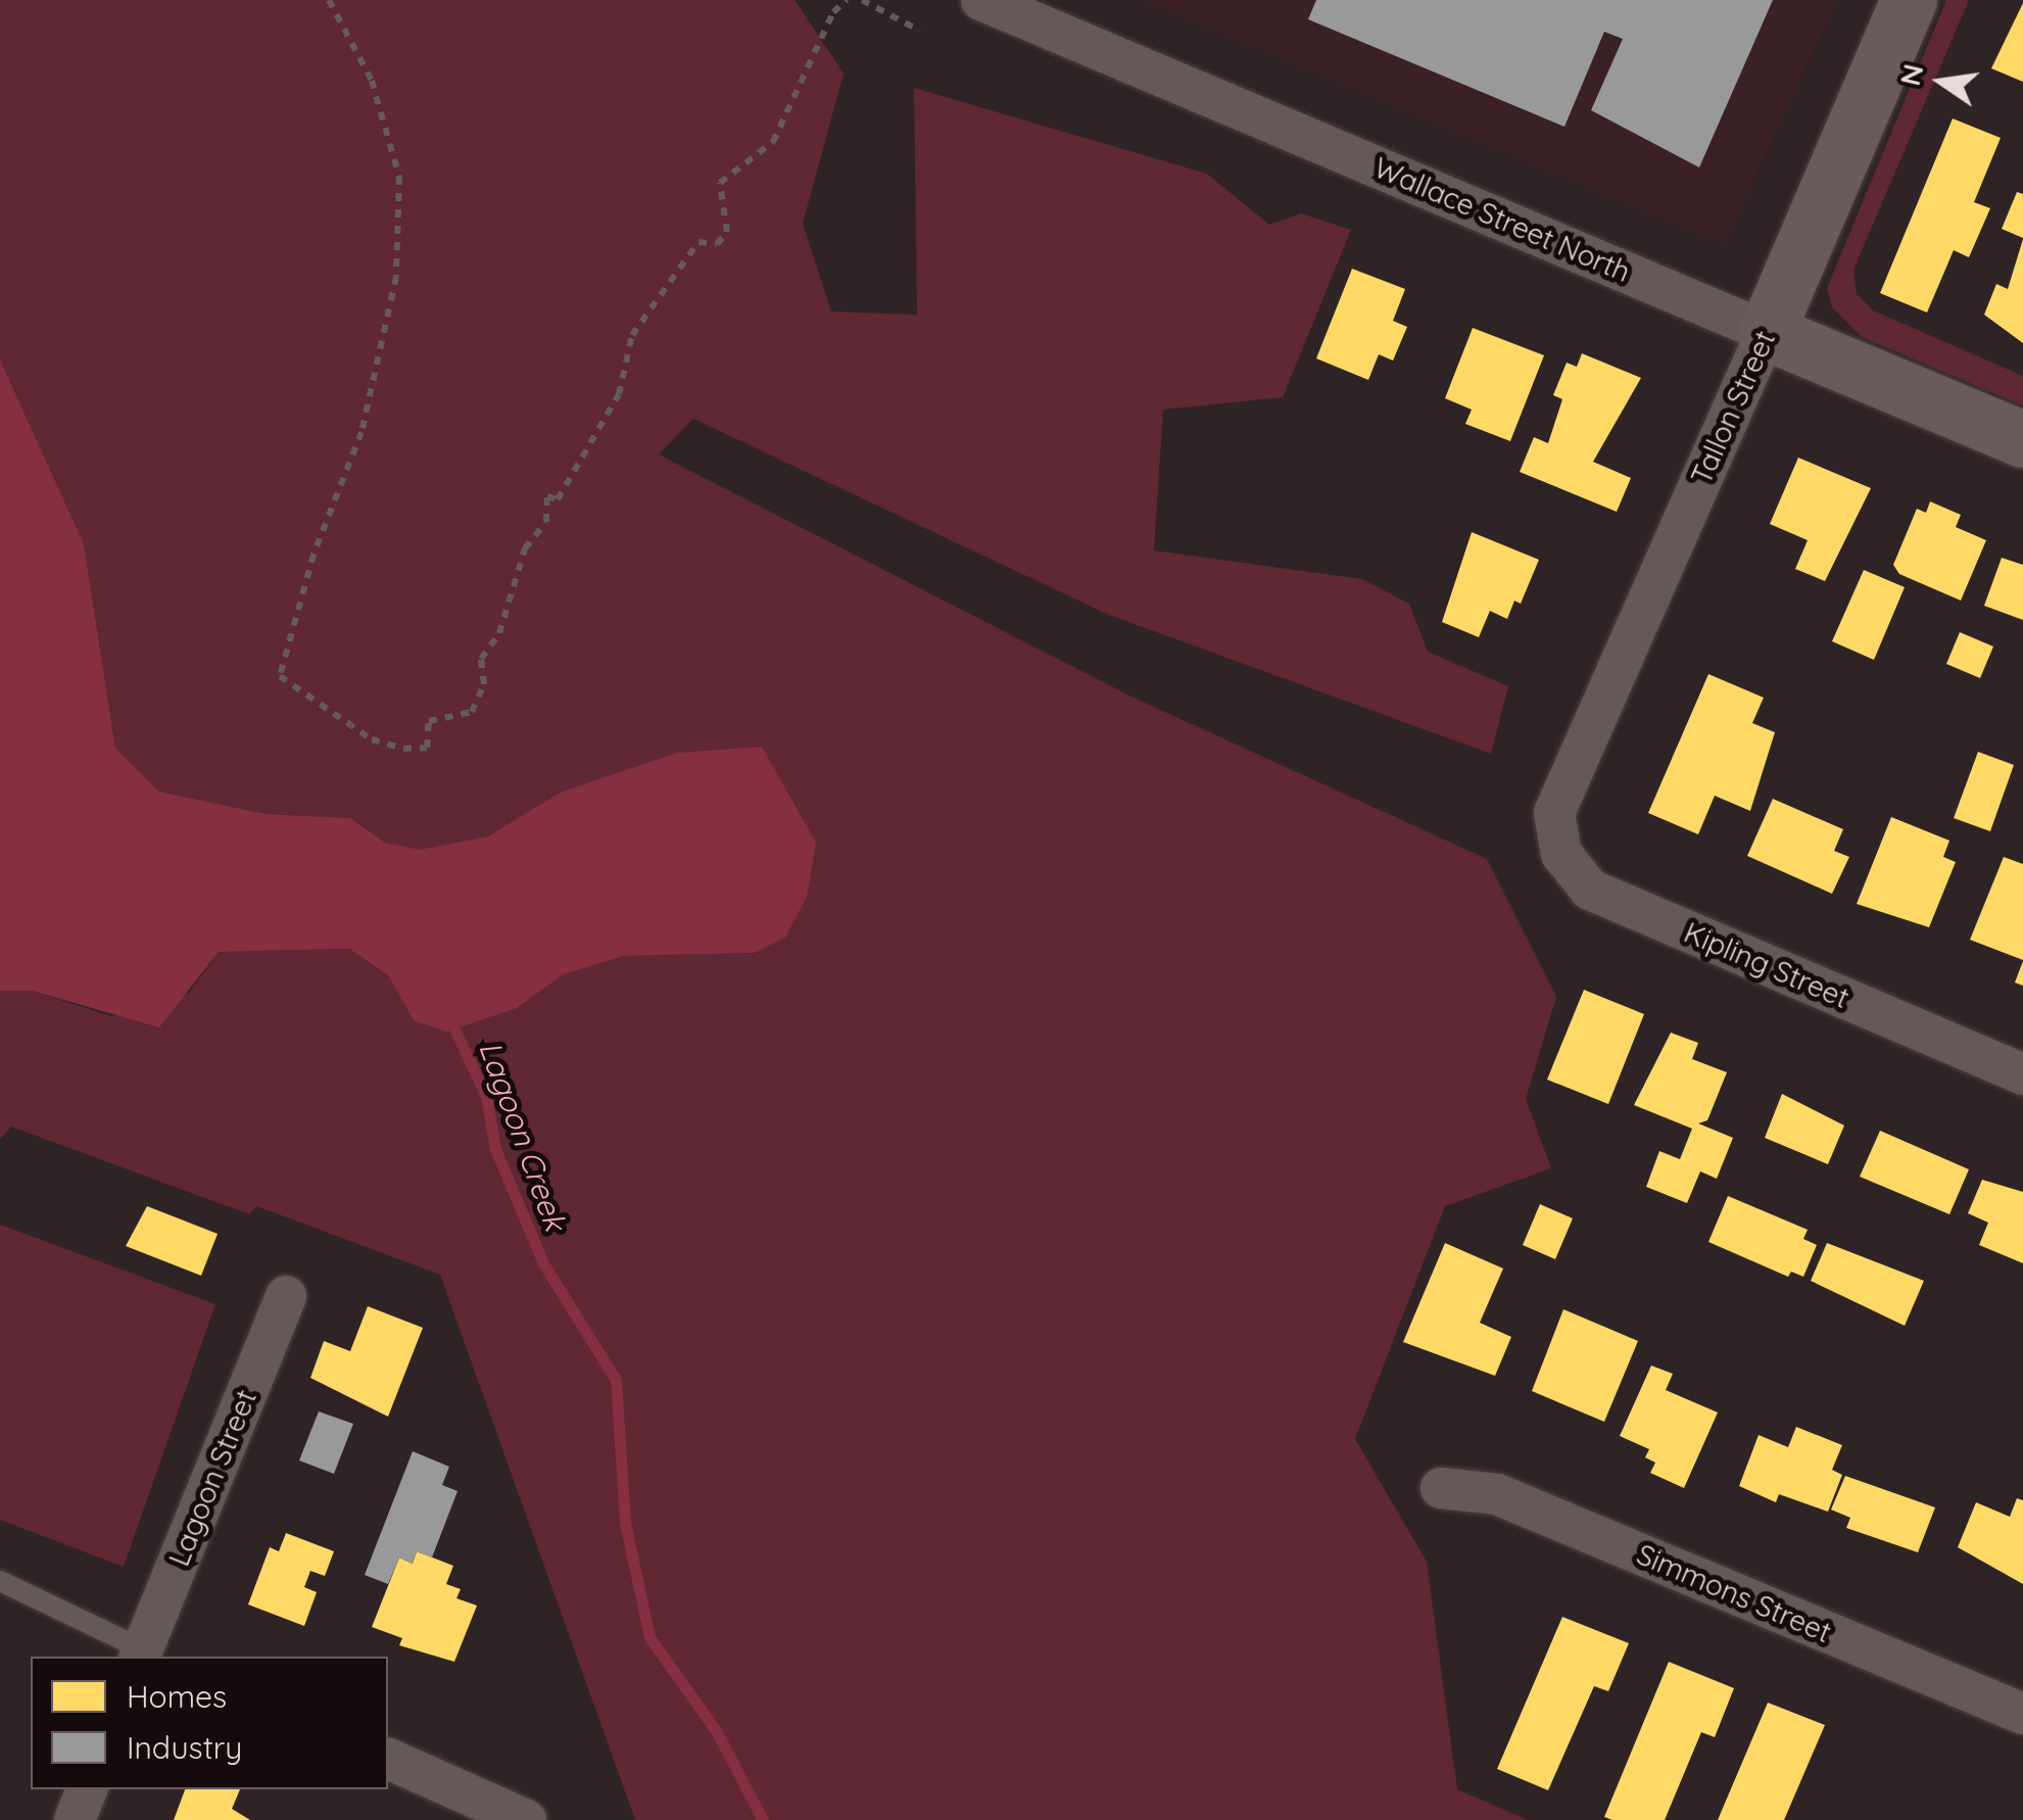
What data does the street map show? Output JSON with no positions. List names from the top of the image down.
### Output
{
  "streets": {
    "street": [
      "Wallace Street North",
      "Tallon Street",
      "Kipling Street",
      "Lagoon Street",
      "Simmons Street"
    ]
  },
  "crossings": [
    ["Wallace Street North", "Tallon Street"],
    ["Tallon Street", "Kipling Street"]
  ],
  "water": ["Lagoon Creek"],
  "legend": ["Homes", "Industry"],
  "north": "left"
}
